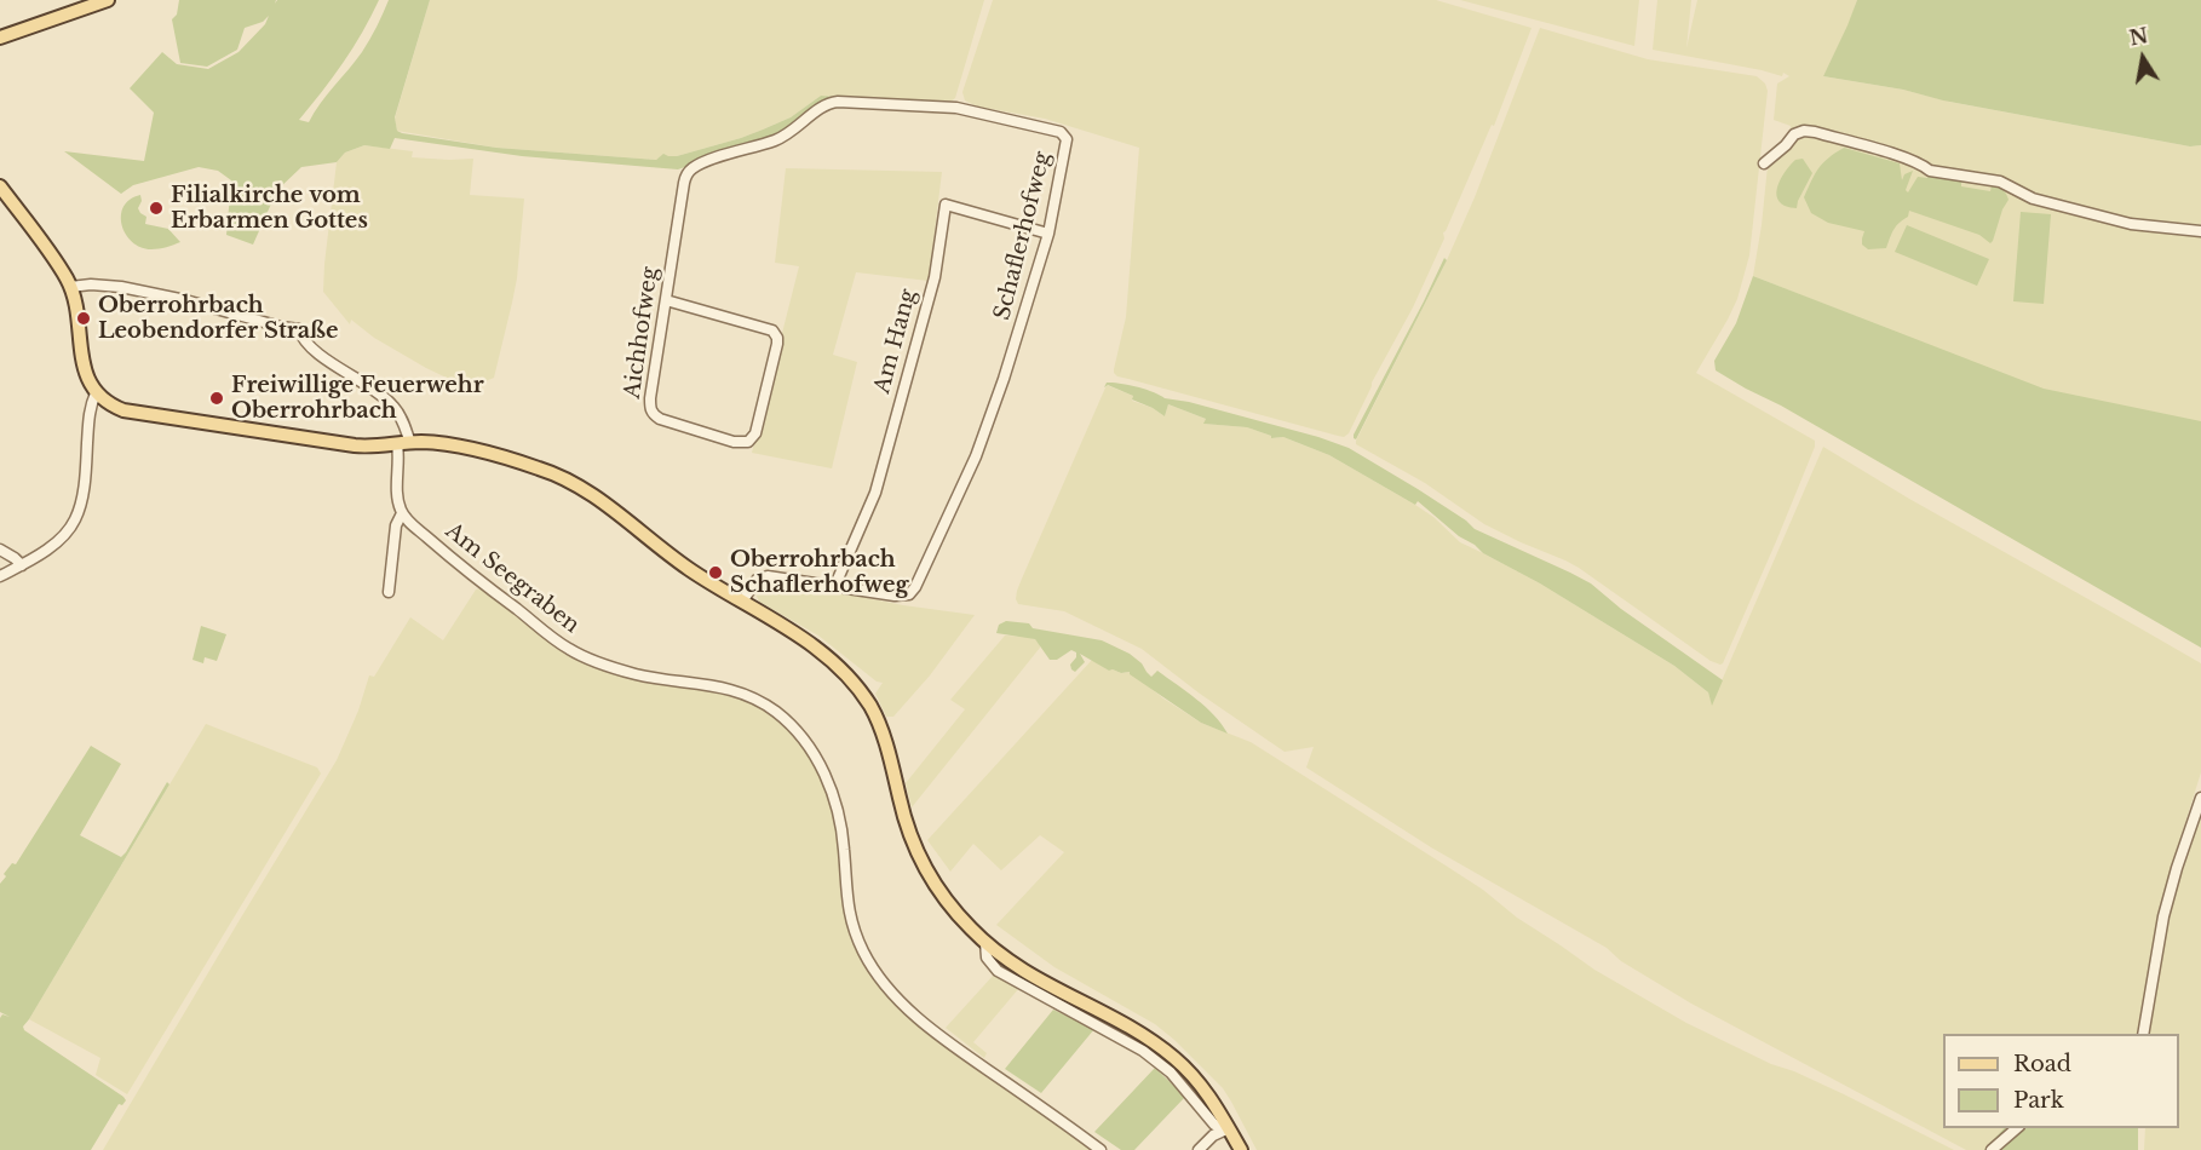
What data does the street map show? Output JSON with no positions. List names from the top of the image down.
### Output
{
  "streets": {
    "street": [
      "Schaflerhofweg",
      "Aichhofweg",
      "Am Hang",
      "Am Seegraben"
    ]
  },
  "crossings": [
    ["Schaflerhofweg", "Aichhofweg"],
    ["Schaflerhofweg", "Am Hang"]
  ],
  "places": [
    "Filialkirche vom Erbarmen Gottes",
    "Oberrohrbach Leobendorfer Straße",
    "Freiwillige Feuerwehr Oberrohrbach",
    "Oberrohrbach Schaflerhofweg"
  ],
  "legend": ["Road", "Park"],
  "north": "top"
}
